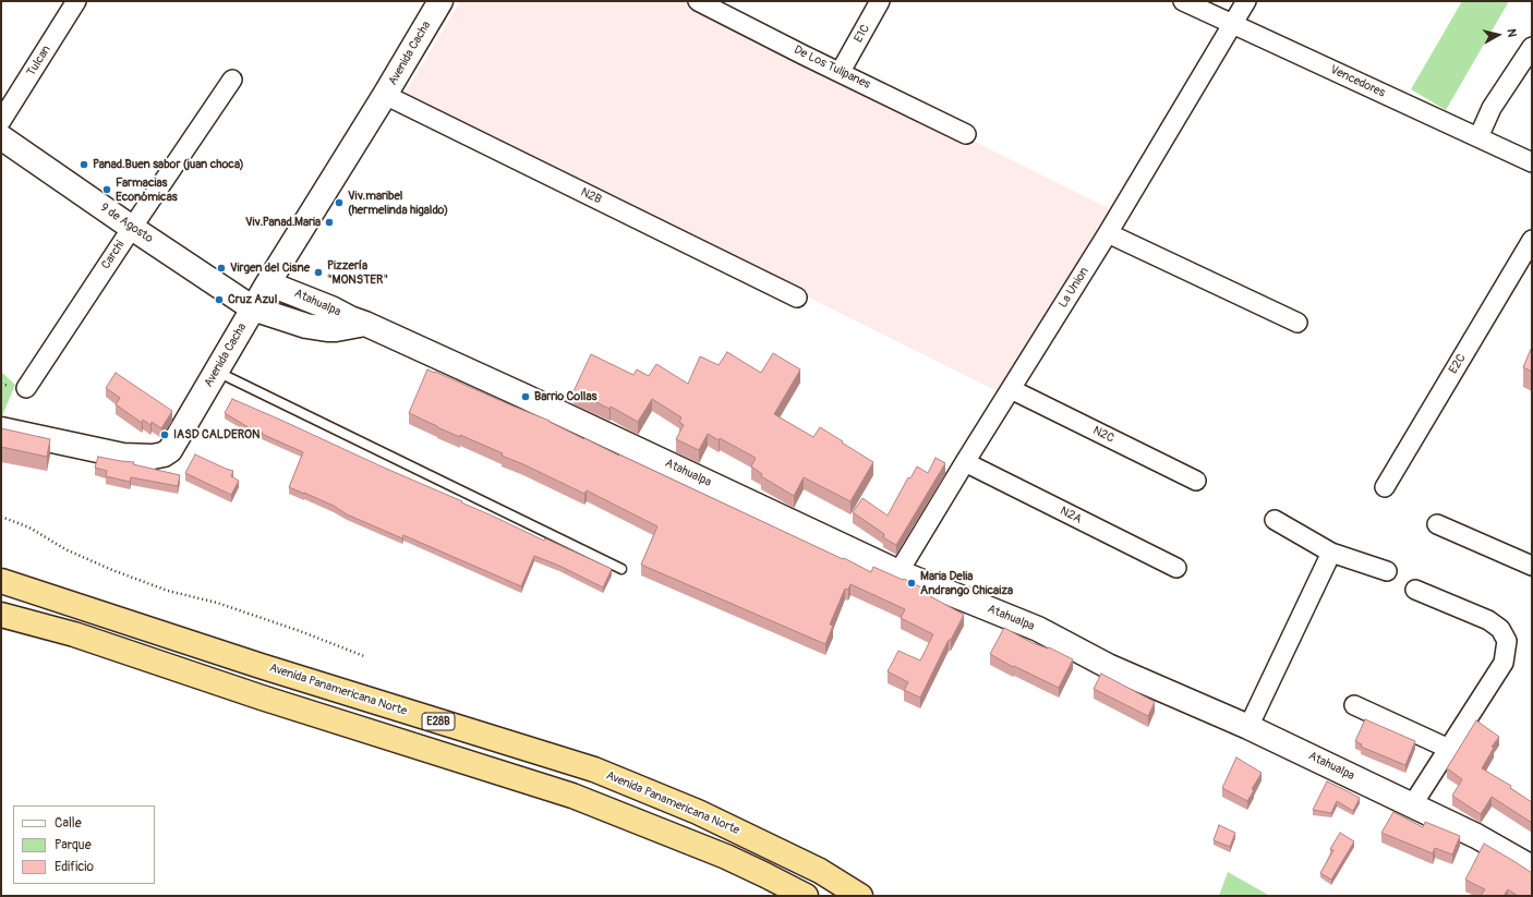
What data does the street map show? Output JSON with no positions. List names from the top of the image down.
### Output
{
  "streets": {
    "highway": ["Avenida Panamericana Norte", "E28B"],
    "street": [
      "E1C",
      "Avenida Cacha",
      "Tulcan",
      "De Los Tulipanes",
      "Vencedores",
      "N2B",
      "9 de Agosto",
      "Carchi",
      "La Union",
      "Atahualpa",
      "E2C",
      "N2C",
      "N2A"
    ]
  },
  "crossings": [
    ["Avenida Cacha", "N2B"],
    ["Avenida Cacha", "9 de Agosto"],
    ["Avenida Cacha", "Atahualpa"],
    ["Vencedores", "La Union"],
    ["9 de Agosto", "Carchi"],
    ["9 de Agosto", "Atahualpa"],
    ["La Union", "Atahualpa"],
    ["La Union", "N2C"],
    ["La Union", "N2A"]
  ],
  "places": [
    "Panad.Buen sabor (juan choca)",
    "Farmacias Económicas",
    "Viv.maribel (hermelinda higaldo)",
    "Viv.Panad.Maria",
    "Virgen del Cisne",
    "Pizzería \"MONSTER\"",
    "Cruz Azul",
    "Barrio Collas",
    "IASD CALDERON",
    "Maria Delia Andrango Chicaiza"
  ],
  "legend": ["Calle", "Parque", "Edificio"],
  "north": "right"
}
